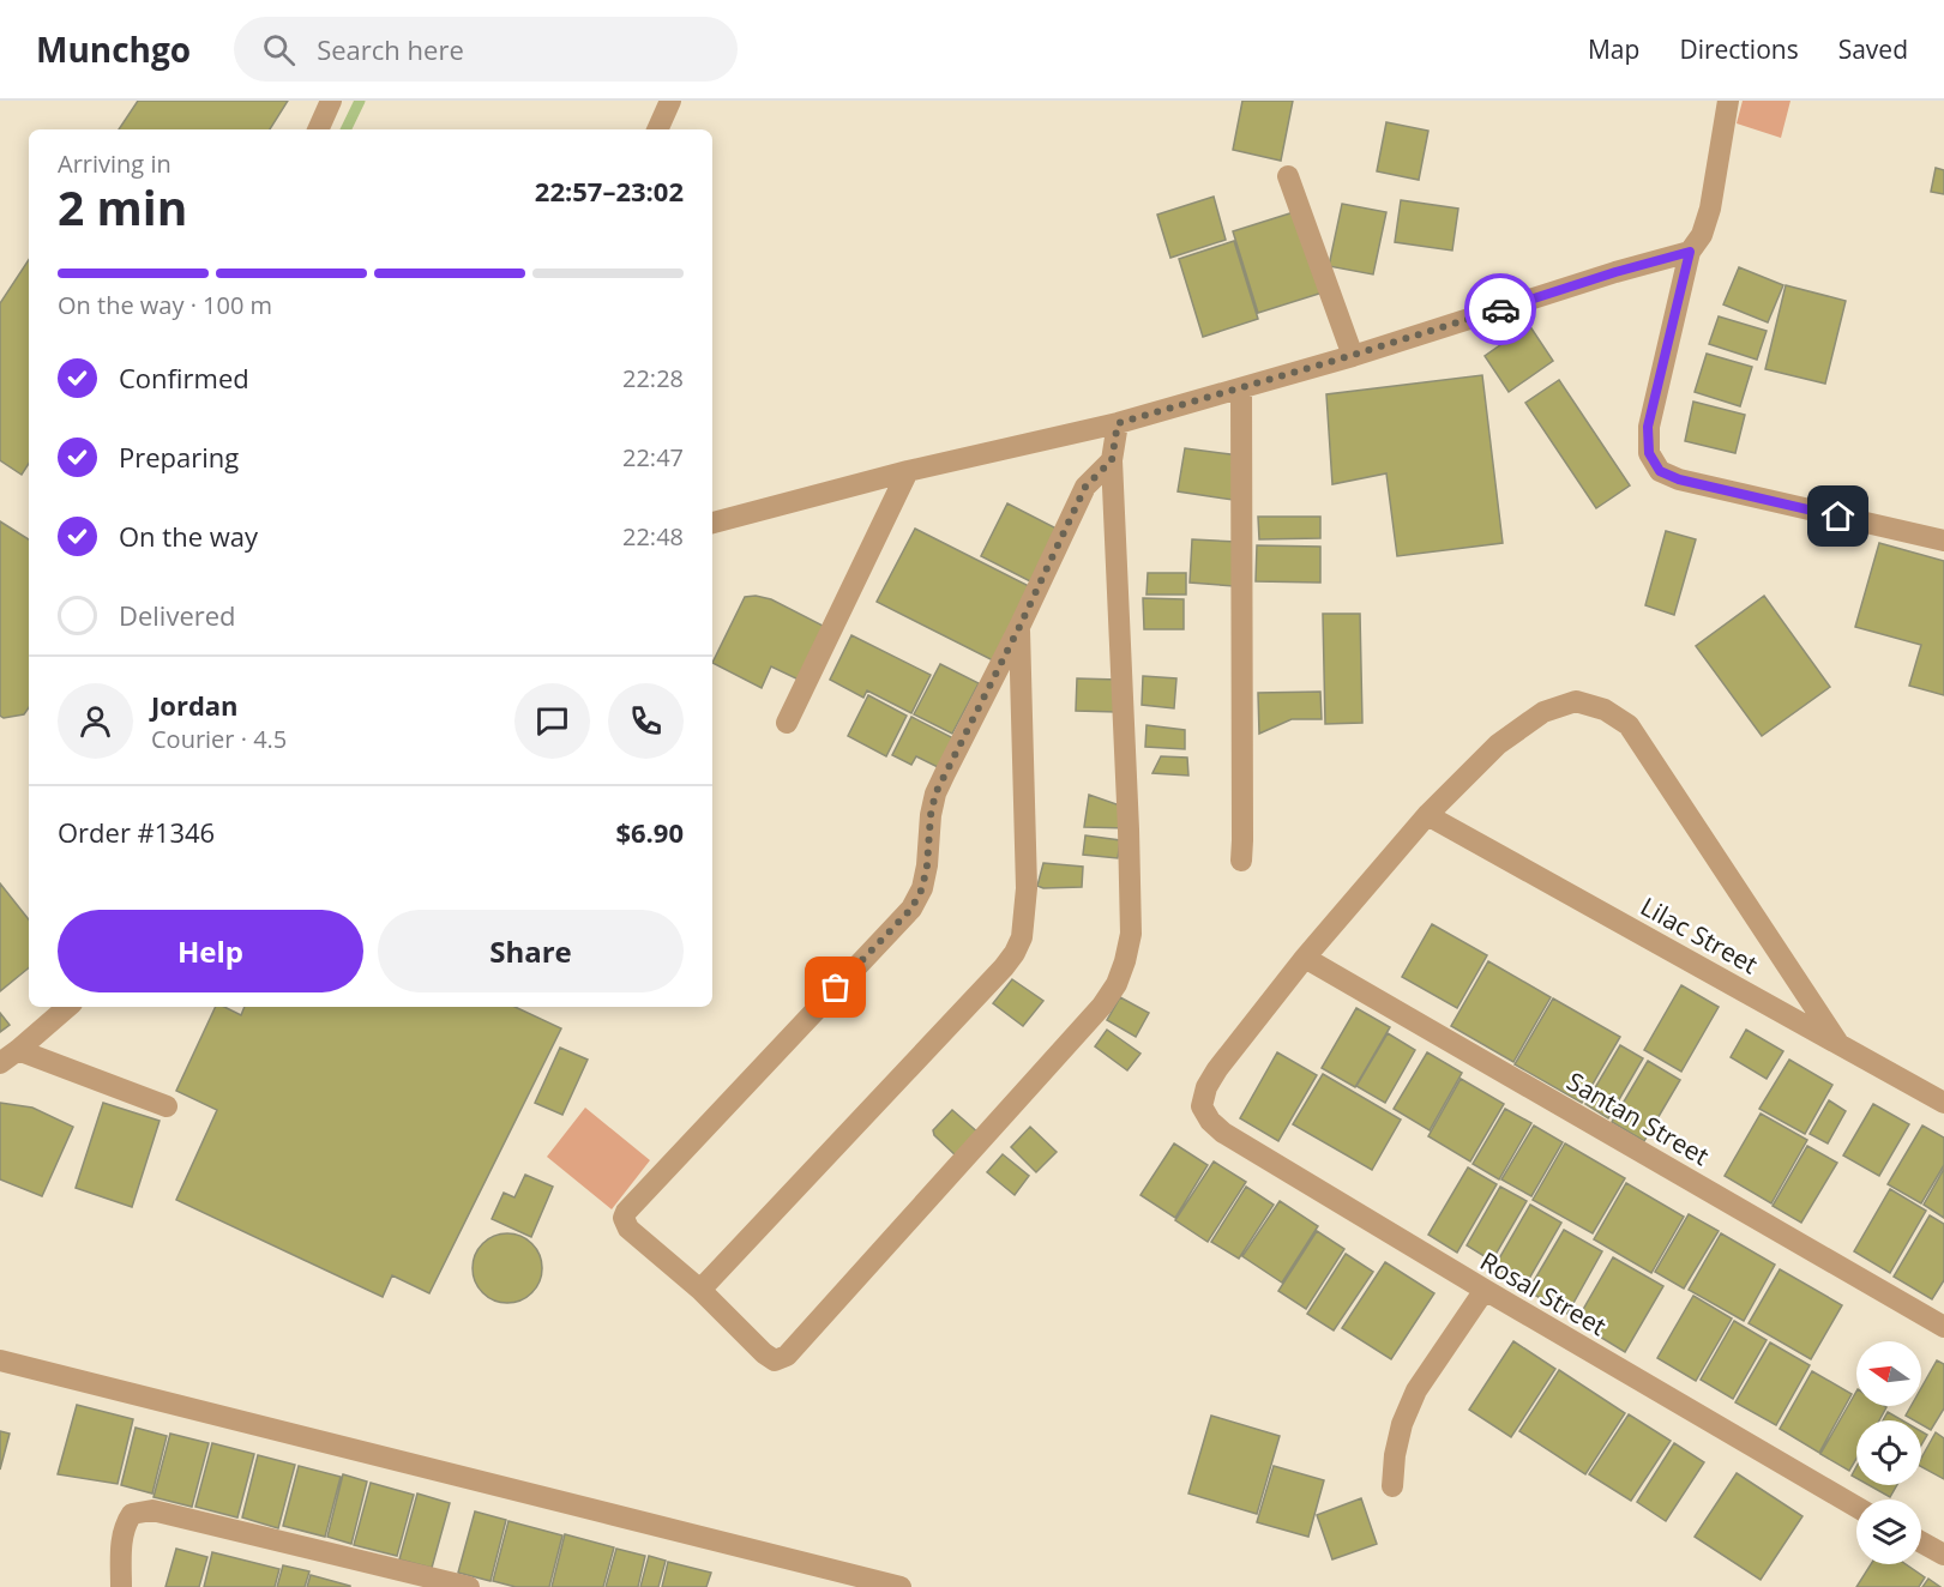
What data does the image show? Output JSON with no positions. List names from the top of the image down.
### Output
{
  "streets": {
    "street": ["Lilac Street", "Santan Street", "Rosal Street"]
  },
  "crossings": [
    ["Santan Street", "Rosal Street"]
  ],
  "north": "left",
  "page": {
    "header": "Munchgo",
    "search": "Search here",
    "nav": ["Map", "Directions", "Saved"],
    "heading": ["2 min", "Arriving in", "22:57–23:02"],
    "panel": [
      "Jordan",
      "Courier · 4.5",
      "Order #1346",
      "$6.90"
    ],
    "bar": "On the way · 100 m",
    "list": [
      ["Confirmed", "22:28"],
      ["Preparing", "22:47"],
      ["On the way", "22:48"],
      "Delivered"
    ],
    "buttons": ["Help", "Share"]
  }
}
